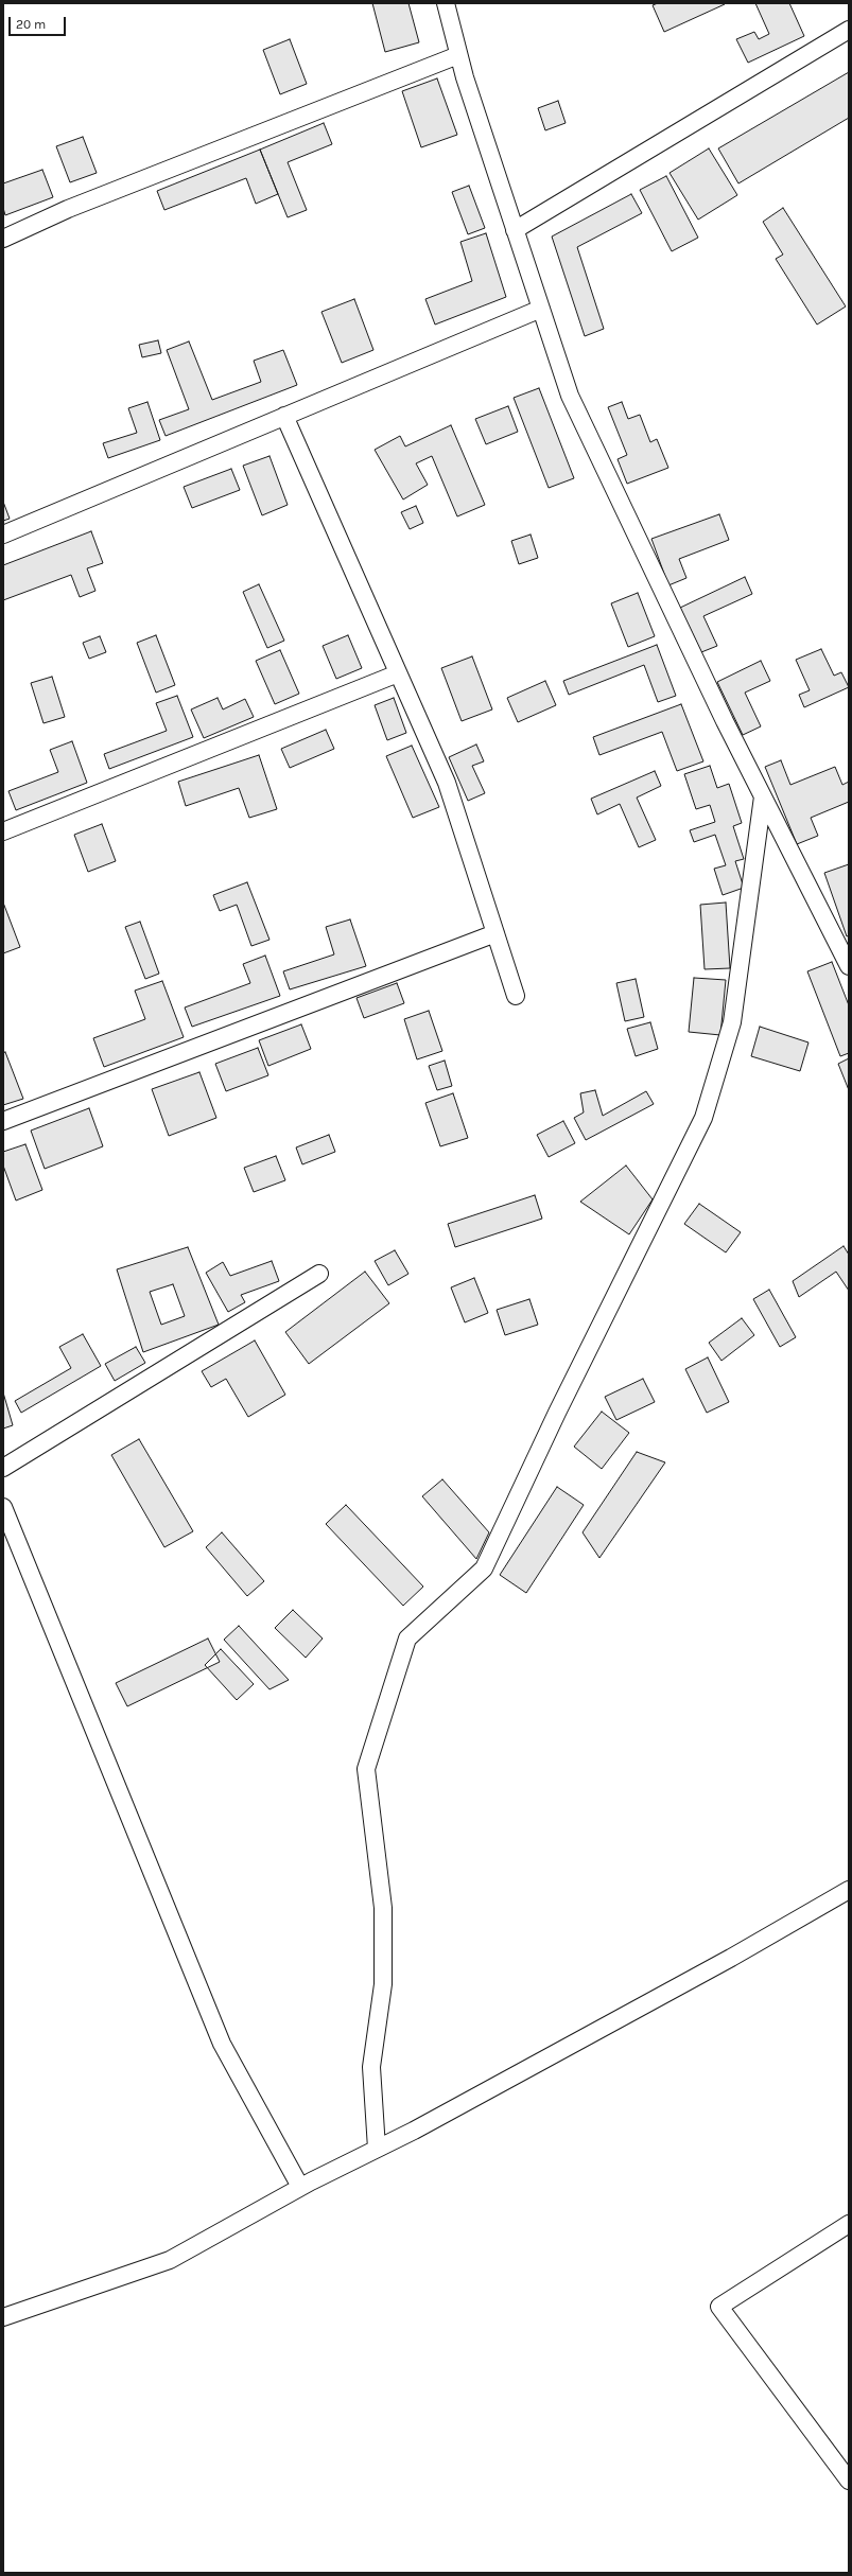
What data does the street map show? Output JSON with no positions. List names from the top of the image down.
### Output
{
  "scale_bar": "20 m"
}
